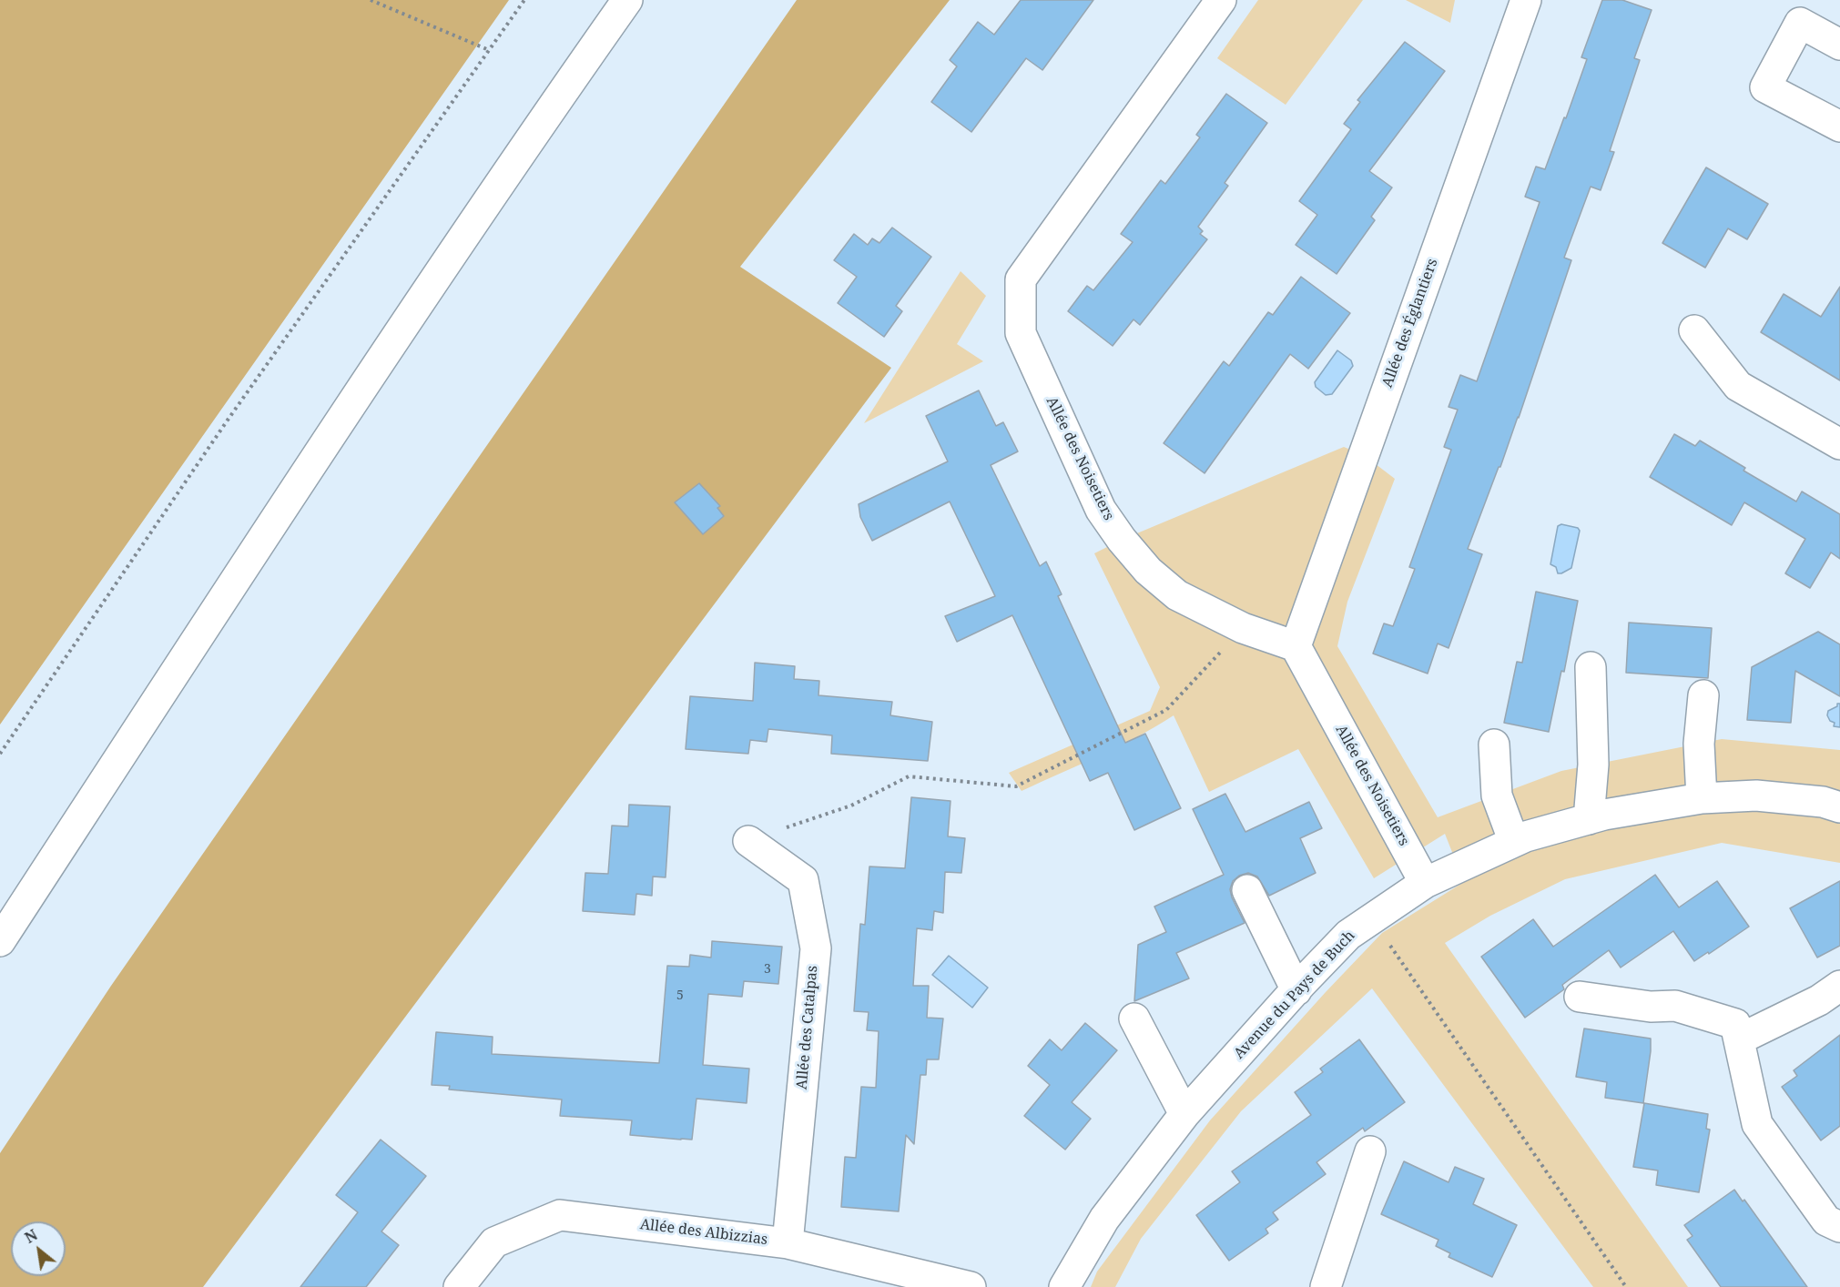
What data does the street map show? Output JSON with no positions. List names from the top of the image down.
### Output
{
  "streets": {
    "street": [
      "Allée des Églantiers",
      "Allée des Noisetiers",
      "Avenue du Pays de Buch",
      "Allée des Catalpas",
      "Allée des Albizzias"
    ]
  },
  "crossings": [
    ["Allée des Églantiers", "Allée des Noisetiers"],
    ["Allée des Noisetiers", "Avenue du Pays de Buch"],
    ["Allée des Catalpas", "Allée des Albizzias"]
  ],
  "house_numbers": ["3", "5"],
  "north": "top left"
}
